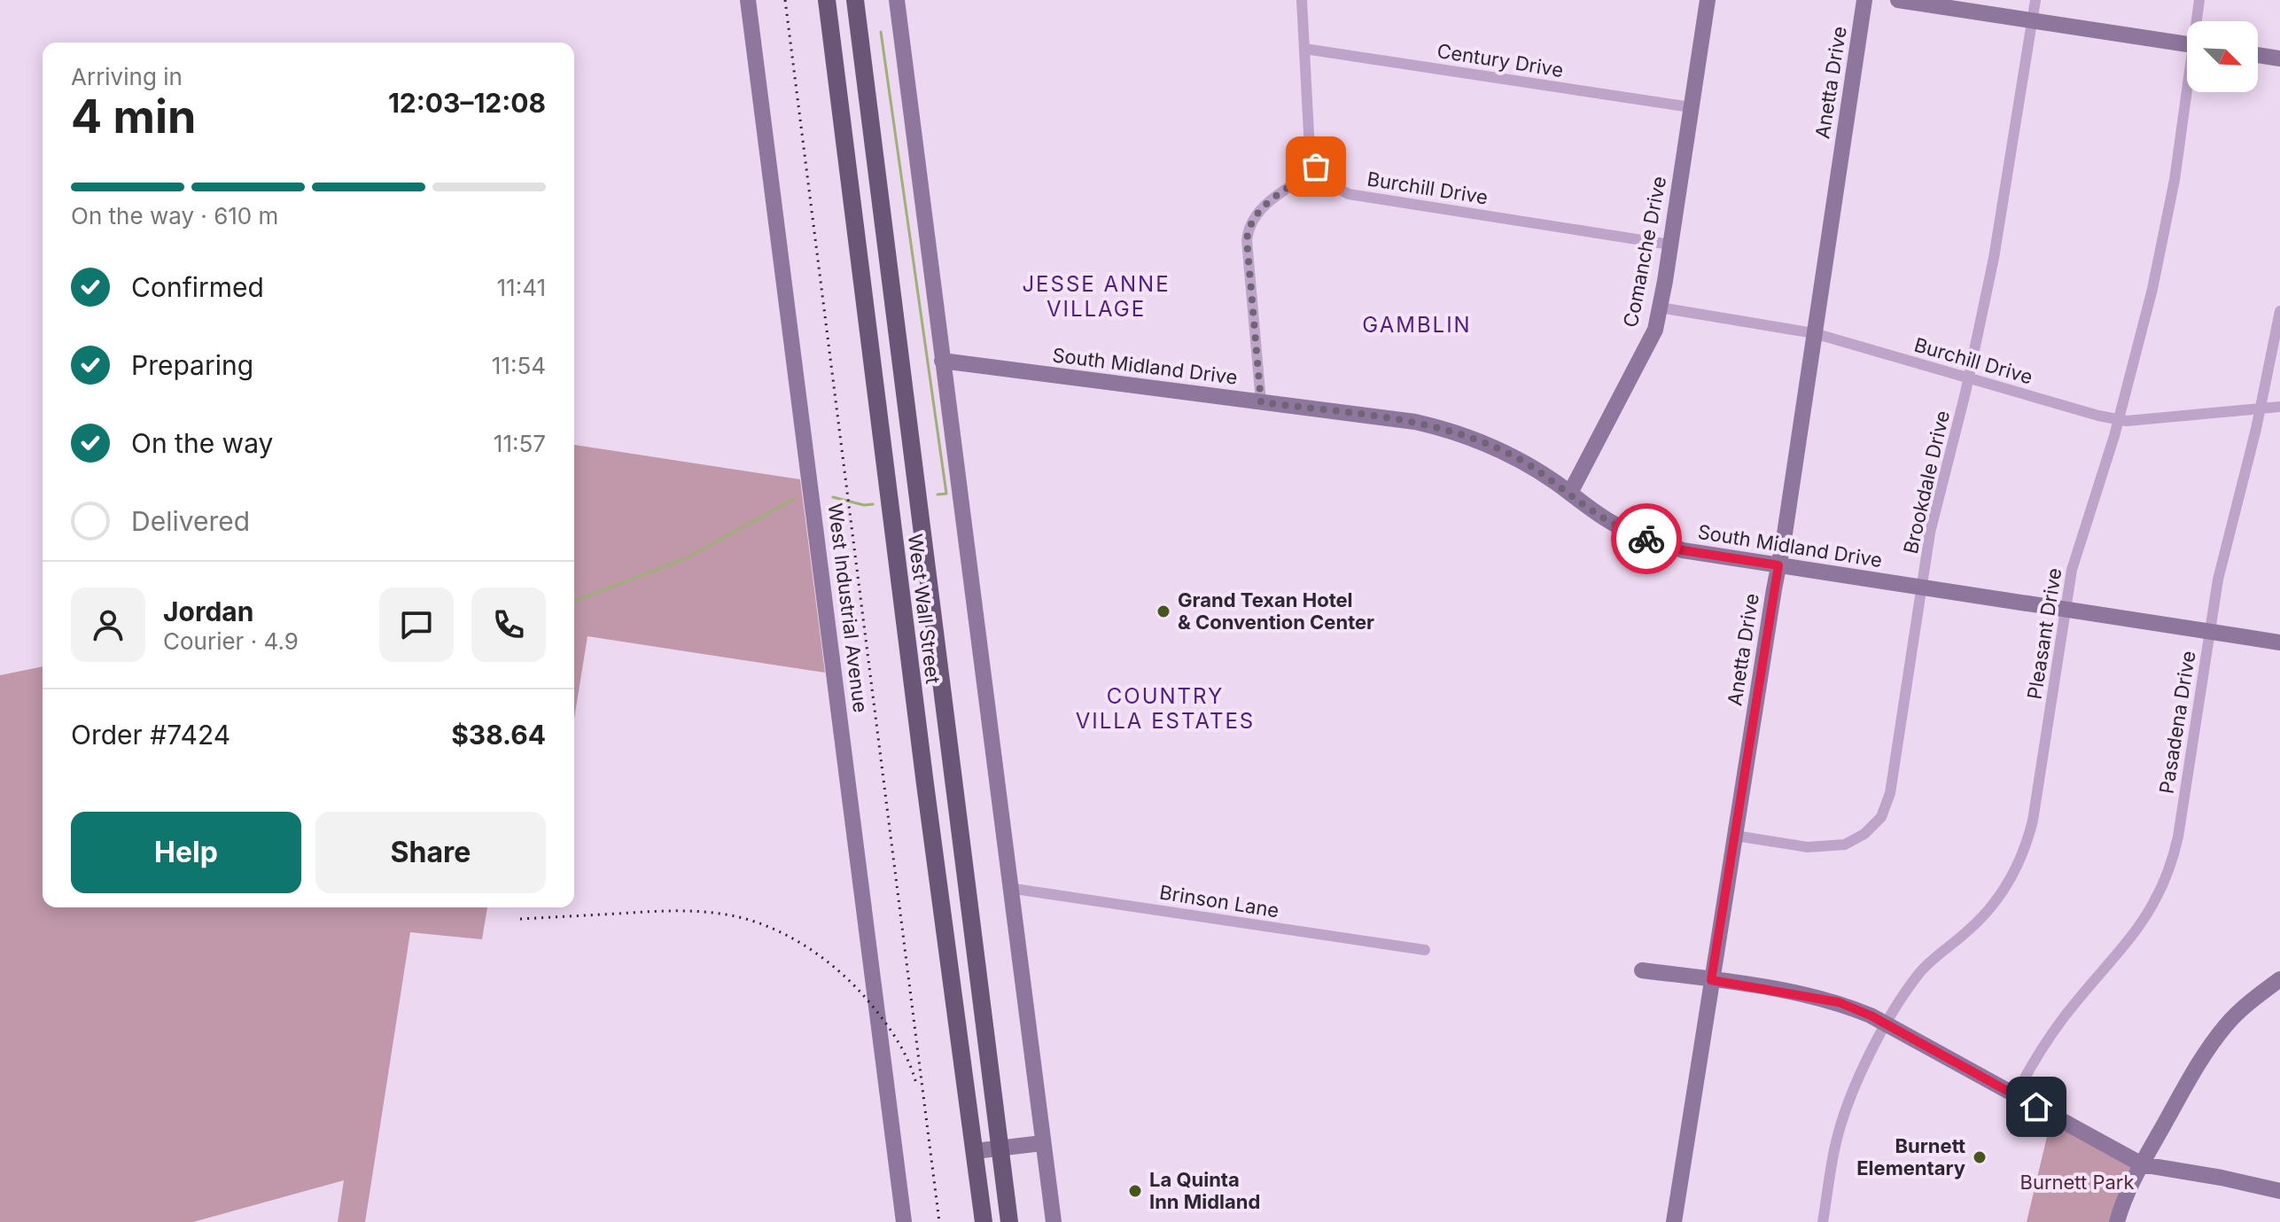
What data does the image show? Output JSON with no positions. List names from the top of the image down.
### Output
{
  "streets": {
    "main road": ["West Wall Street"],
    "street": [
      "Century Drive",
      "Anetta Drive",
      "Burchill Drive",
      "Comanche Drive",
      "South Midland Drive",
      "Brookdale Drive",
      "West Industrial Avenue",
      "Pleasant Drive",
      "Pasadena Drive",
      "Brinson Lane"
    ]
  },
  "crossings": [
    ["Century Drive", "Comanche Drive"],
    ["Anetta Drive", "Burchill Drive"],
    ["Anetta Drive", "South Midland Drive"],
    ["Anetta Drive", "Brookdale Drive"],
    ["Burchill Drive", "Comanche Drive"],
    ["Burchill Drive", "Brookdale Drive"],
    ["Burchill Drive", "Pleasant Drive"],
    ["Burchill Drive", "Pasadena Drive"],
    ["Comanche Drive", "South Midland Drive"],
    ["South Midland Drive", "Brookdale Drive"],
    ["South Midland Drive", "Pleasant Drive"],
    ["South Midland Drive", "Pasadena Drive"]
  ],
  "districts": ["JESSE ANNE VILLAGE", "GAMBLIN", "COUNTRY VILLA ESTATES"],
  "parks": ["Burnett Park"],
  "places": ["Grand Texan Hotel & Convention Center", "Burnett Elementary", "La Quinta Inn Midland"],
  "north": "bottom right",
  "page": {
    "heading": ["4 min", "Arriving in", "12:03–12:08"],
    "panel": [
      "Jordan",
      "Courier · 4.9",
      "Order #7424",
      "$38.64"
    ],
    "bar": "On the way · 610 m",
    "list": [
      ["Confirmed", "11:41"],
      ["Preparing", "11:54"],
      ["On the way", "11:57"],
      "Delivered"
    ],
    "buttons": ["Help", "Share"]
  }
}
